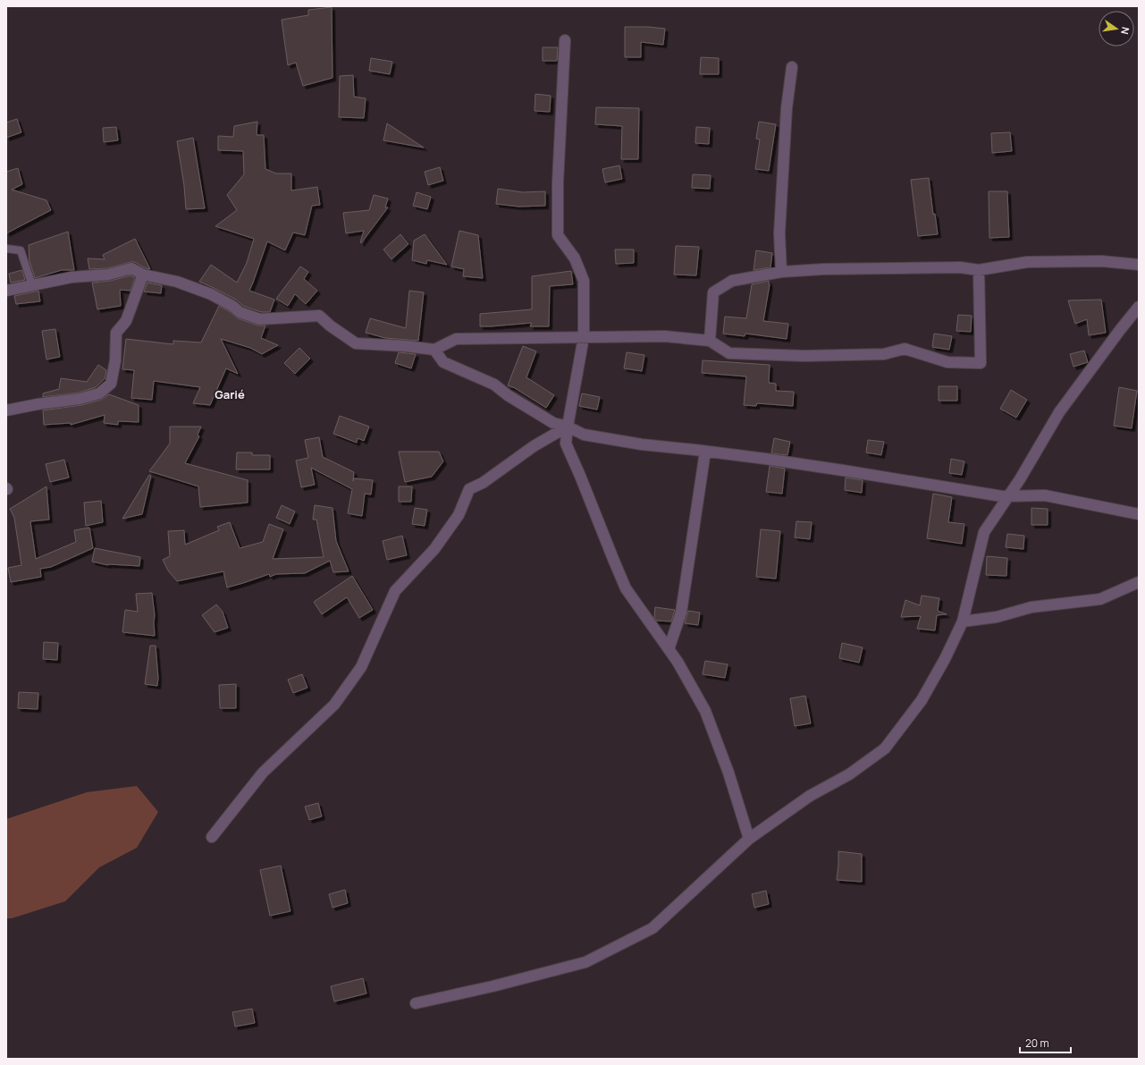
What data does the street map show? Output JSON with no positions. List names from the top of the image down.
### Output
{
  "districts": ["Garié"],
  "scale_bar": "20 m",
  "north": "right"
}
